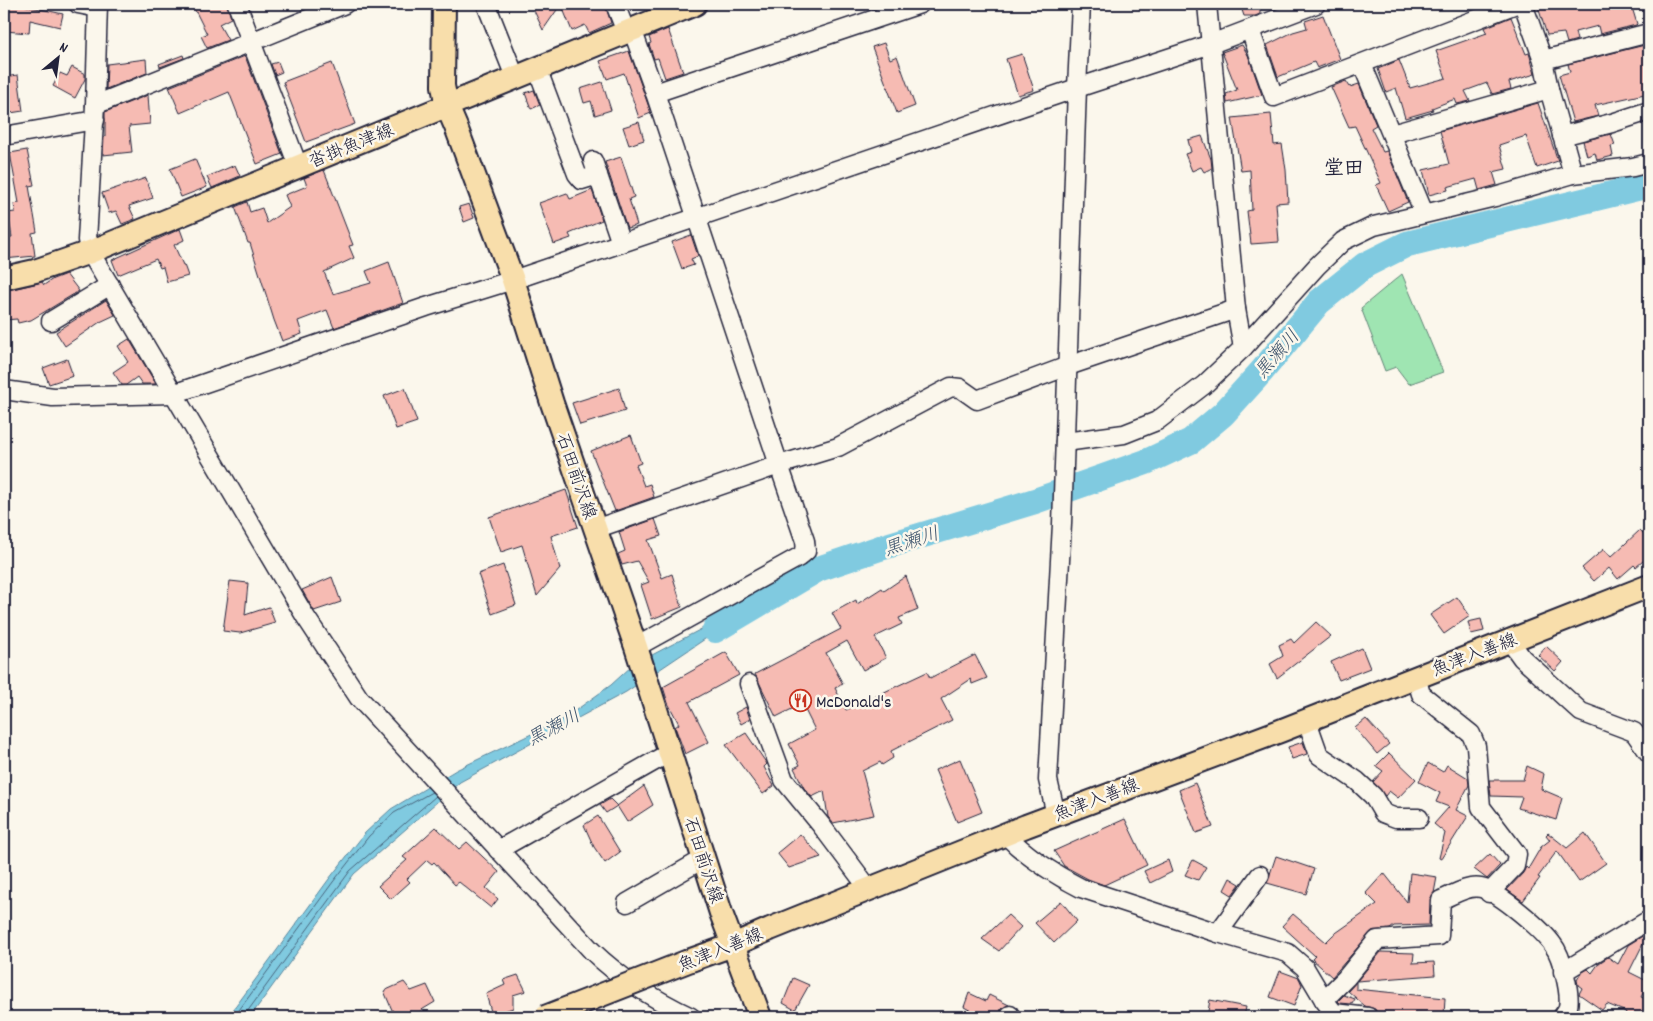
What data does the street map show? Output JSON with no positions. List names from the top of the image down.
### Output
{
  "streets": {
    "main road": ["沓掛魚津線", "石田前沢線", "魚津入善線"]
  },
  "crossings": [
    ["沓掛魚津線", "石田前沢線"],
    ["石田前沢線", "魚津入善線"]
  ],
  "districts": ["堂田"],
  "water": ["黒瀬川"],
  "places": {
    "restaurant": ["McDonald's"]
  },
  "north": "top right"
}
